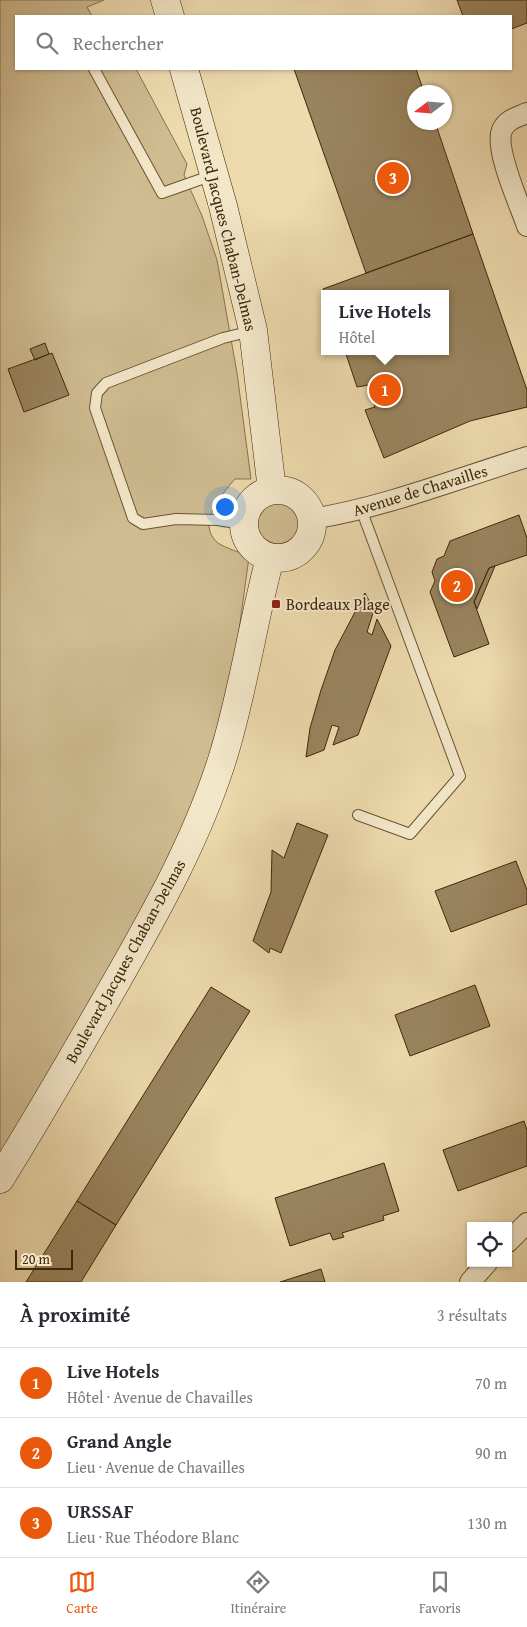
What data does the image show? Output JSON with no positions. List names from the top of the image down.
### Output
{
  "streets": {
    "main road": ["Boulevard Jacques Chaban-Delmas"],
    "street": ["Avenue de Chavailles"]
  },
  "crossings": [
    ["Boulevard Jacques Chaban-Delmas", "Avenue de Chavailles"]
  ],
  "places": {
    "transit": ["Bordeaux Plage"]
  },
  "scale_bar": "20 m",
  "north": "left",
  "page": {
    "search": "Rechercher",
    "pins": ["3", "1", "2"],
    "popup": ["Live Hotels", "Hôtel"],
    "scale": "20 m",
    "heading": ["À proximité", "3 résultats"],
    "list": [
      {
        "mark": "1",
        "name": "Live Hotels",
        "note": "Hôtel · Avenue de Chavailles",
        "value": "70 m"
      },
      {
        "mark": "2",
        "name": "Grand Angle",
        "note": "Lieu · Avenue de Chavailles",
        "value": "90 m"
      },
      {
        "mark": "3",
        "name": "URSSAF",
        "note": "Lieu · Rue Théodore Blanc",
        "value": "130 m"
      }
    ],
    "nav": ["Carte", "Itinéraire", "Favoris"]
  }
}
